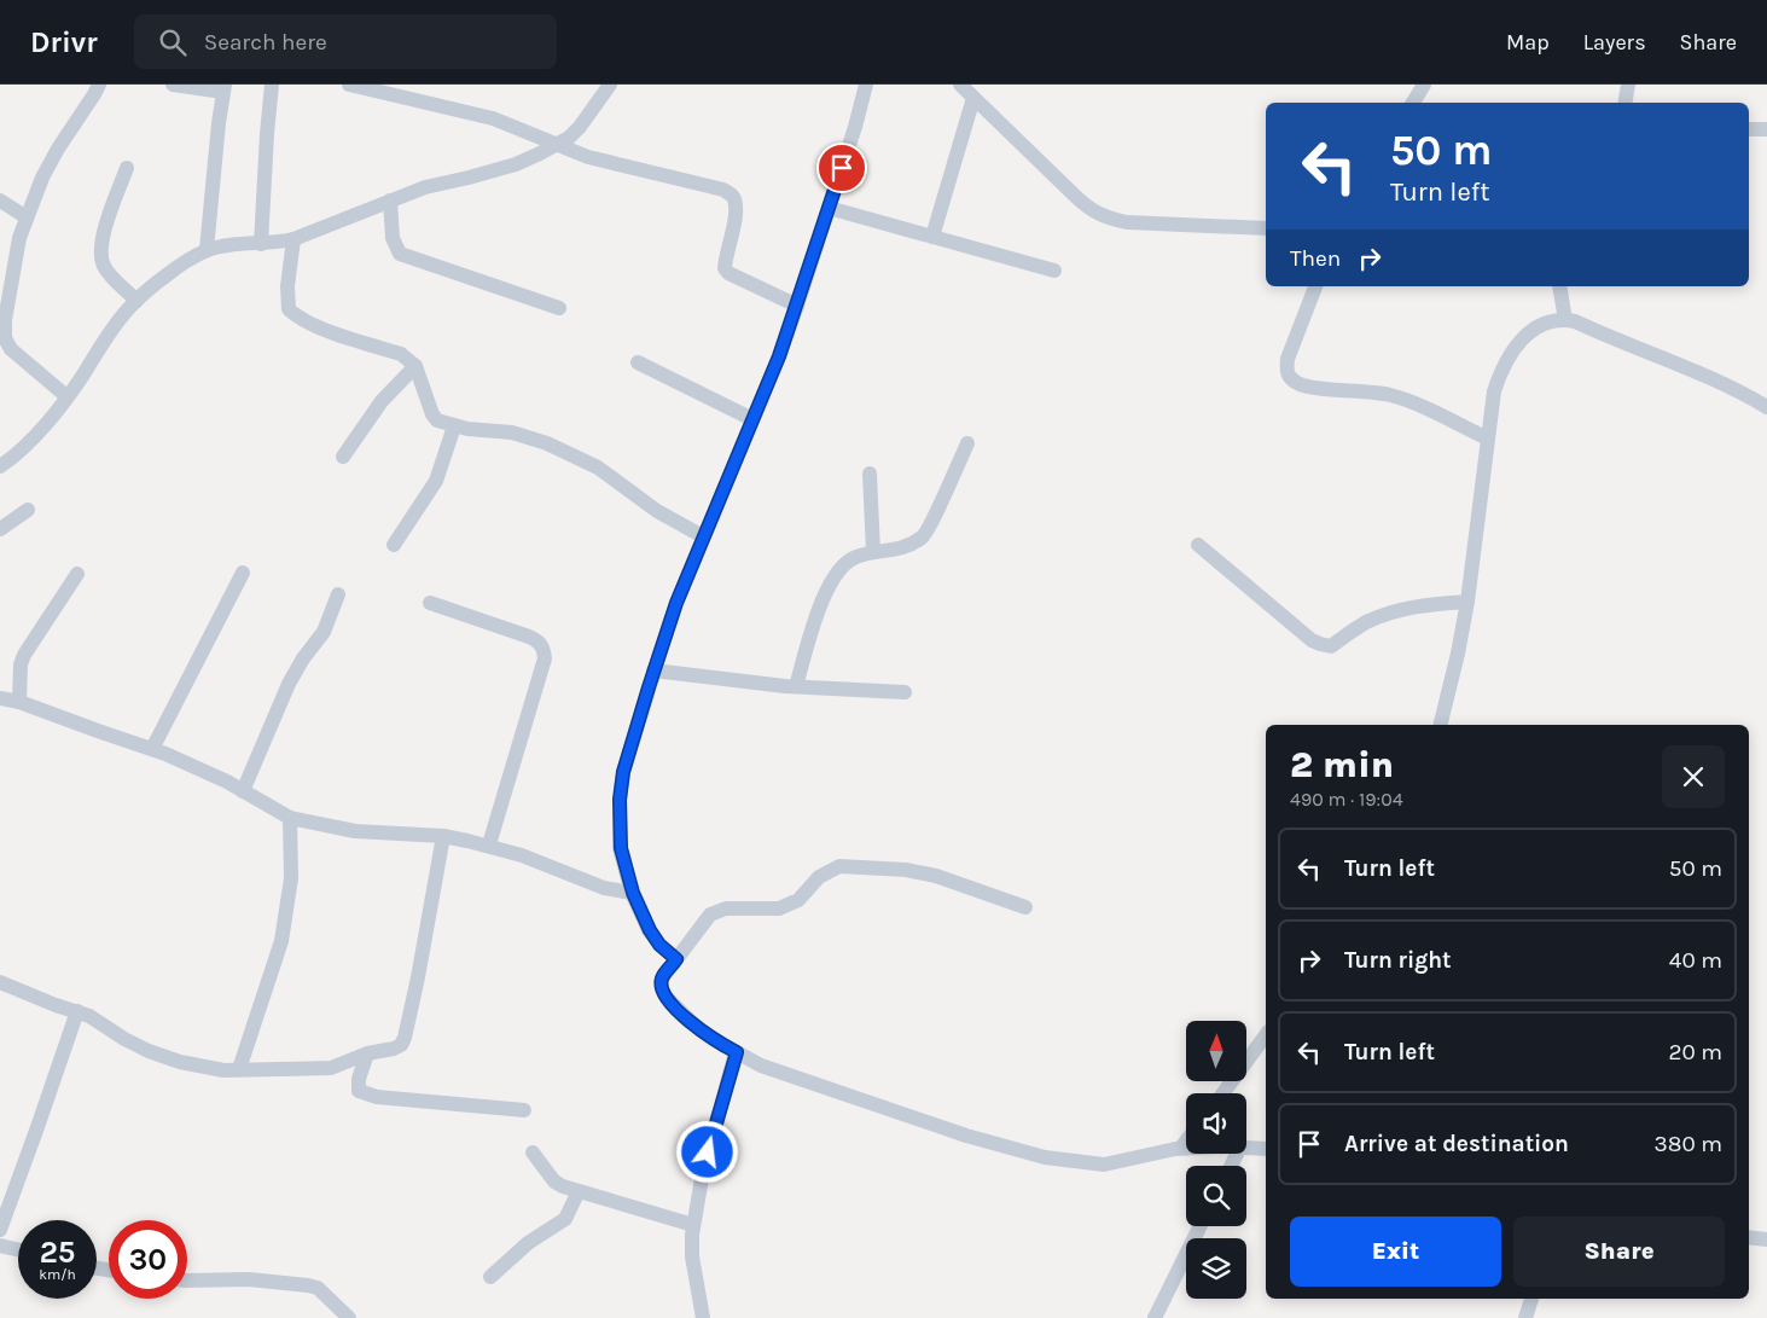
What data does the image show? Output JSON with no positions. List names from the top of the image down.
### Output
{
  "north": "top",
  "page": {
    "header": "Drivr",
    "search": "Search here",
    "nav": ["Map", "Layers", "Share"],
    "turn": ["50 m", "Turn left"],
    "then": "Then",
    "heading": ["2 min", "490 m · 19:04"],
    "list": [
      {
        "name": "Turn left",
        "value": "50 m"
      },
      {
        "name": "Turn right",
        "value": "40 m"
      },
      {
        "name": "Turn left",
        "value": "20 m"
      },
      {
        "name": "Arrive at destination",
        "value": "380 m"
      }
    ],
    "buttons": ["Exit", "Share"],
    "speed": "25 km/h",
    "limit": "30"
  }
}
